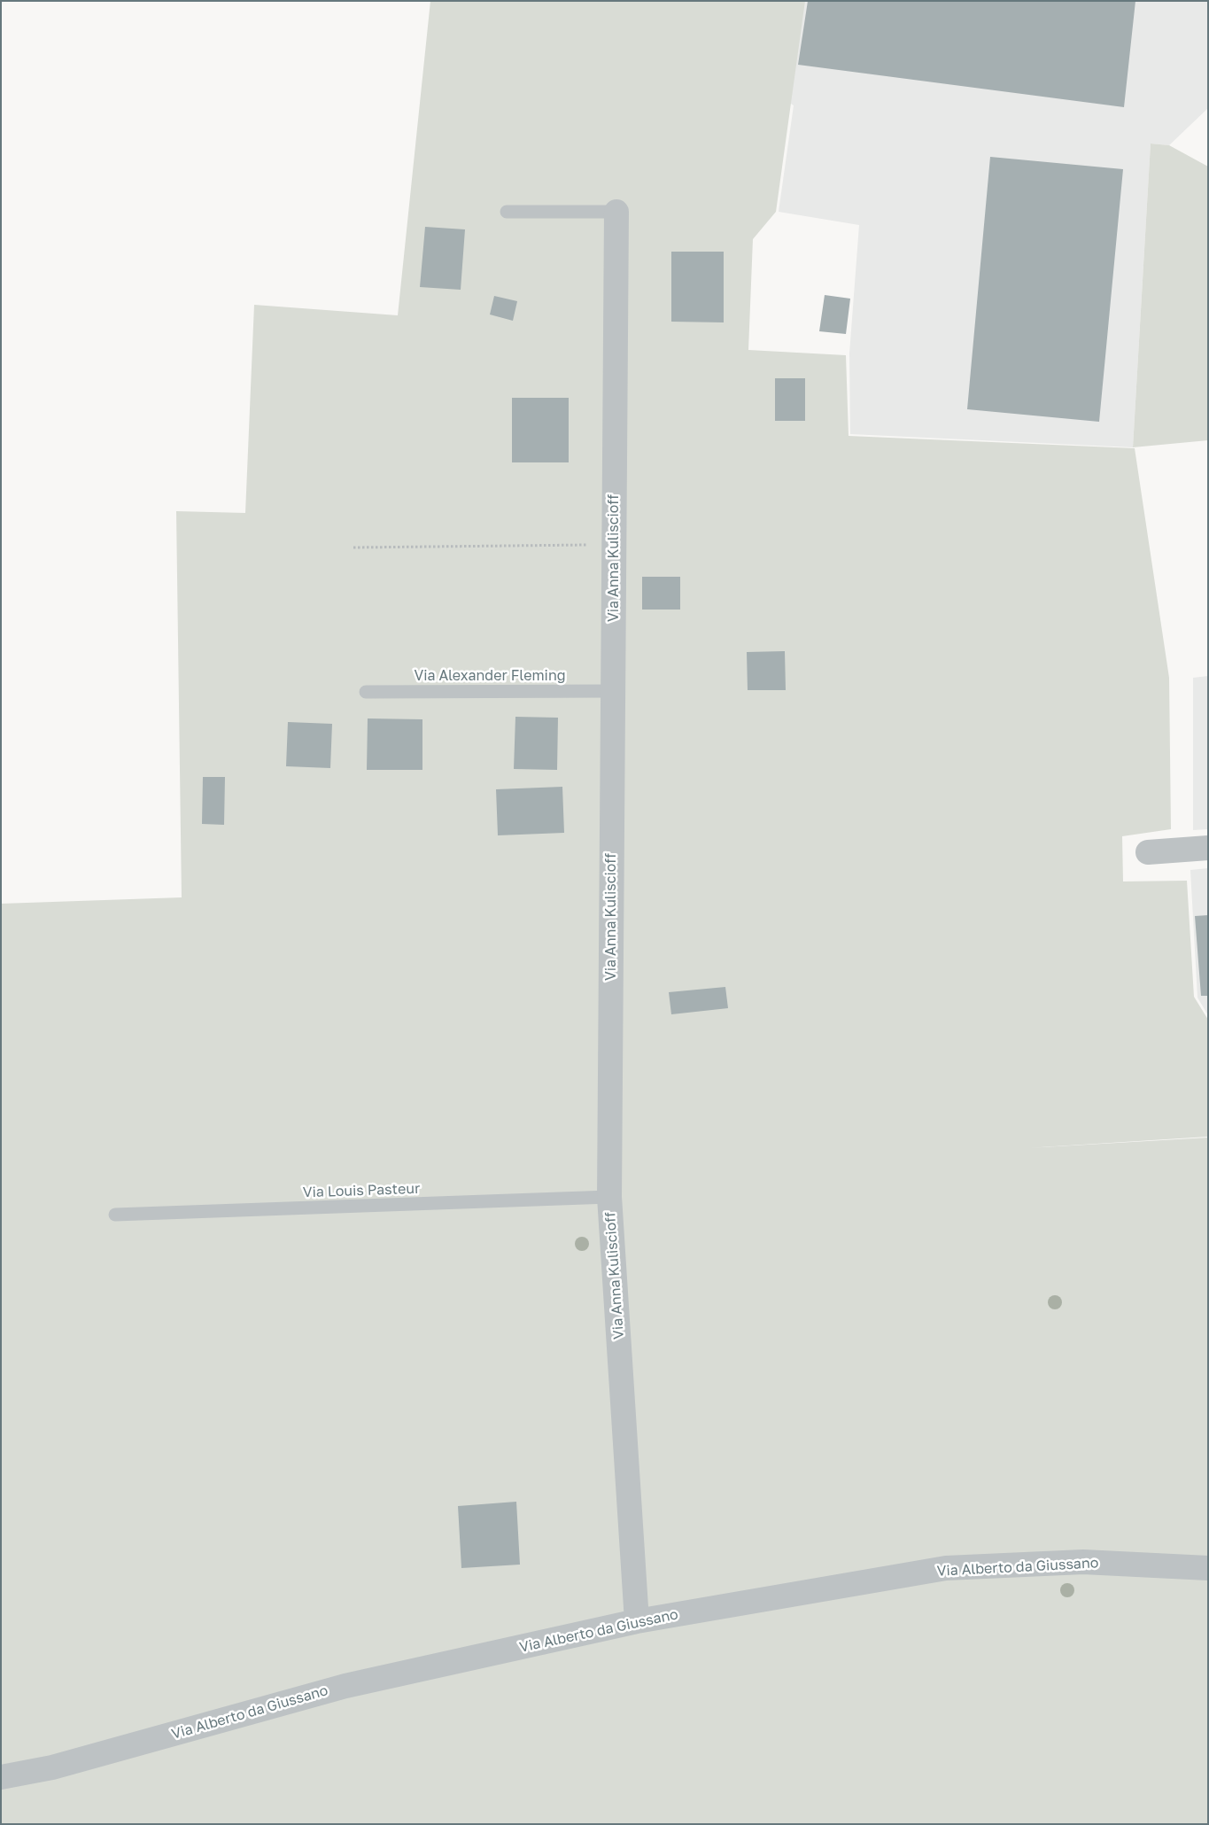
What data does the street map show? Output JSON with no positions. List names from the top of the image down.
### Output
{
  "streets": {
    "street": ["Via Anna Kuliscioff", "Via Alberto da Giussano"],
    "lane": ["Via Alexander Fleming", "Via Louis Pasteur"]
  },
  "crossings": [
    ["Via Anna Kuliscioff", "Via Alexander Fleming"],
    ["Via Anna Kuliscioff", "Via Louis Pasteur"],
    ["Via Anna Kuliscioff", "Via Alberto da Giussano"]
  ]
}
